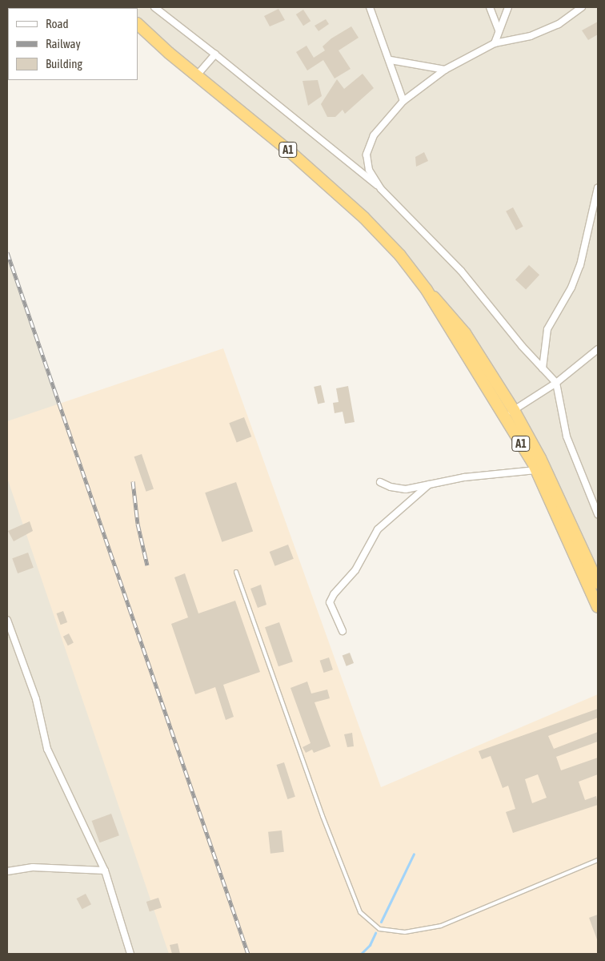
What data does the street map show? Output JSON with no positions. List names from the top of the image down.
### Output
{
  "streets": {
    "highway": ["A1"]
  },
  "legend": ["Road", "Railway", "Building"]
}
